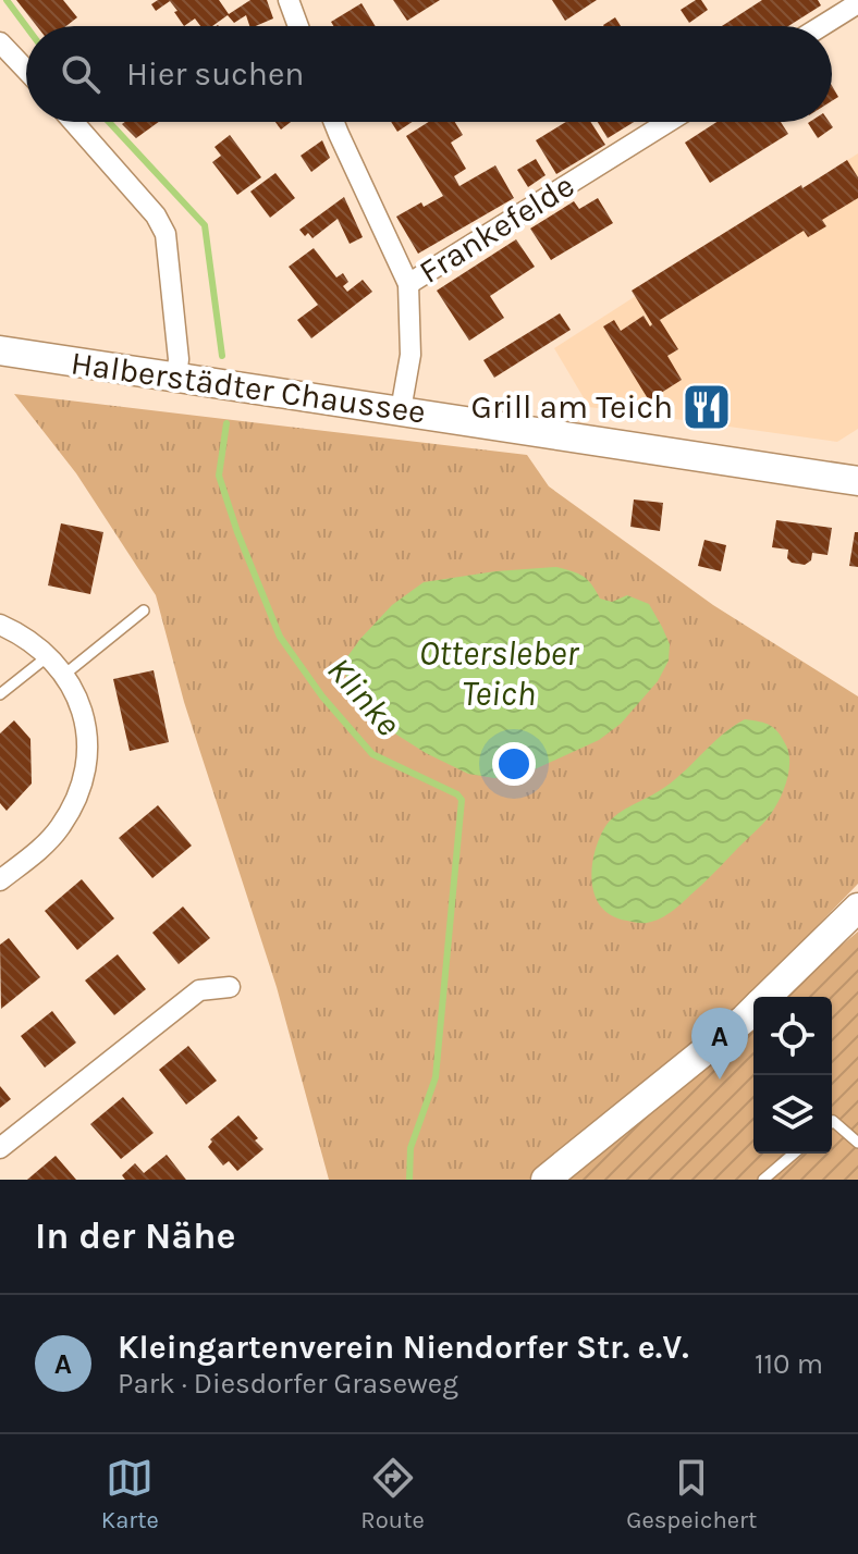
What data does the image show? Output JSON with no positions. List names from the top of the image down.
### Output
{
  "streets": {
    "main road": ["Halberstädter Chaussee"],
    "street": ["Frankefelde"]
  },
  "crossings": [
    ["Frankefelde", "Halberstädter Chaussee"]
  ],
  "water": ["Ottersleber Teich", "Klinke"],
  "places": {
    "restaurant": ["Grill am Teich"]
  },
  "page": {
    "search": "Hier suchen",
    "pins": "A",
    "heading": "In der Nähe",
    "list": [
      {
        "mark": "A",
        "name": "Kleingartenverein Niendorfer Str. e.V.",
        "note": "Park · Diesdorfer Graseweg",
        "value": "110 m"
      }
    ],
    "nav": ["Karte", "Route", "Gespeichert"]
  }
}
